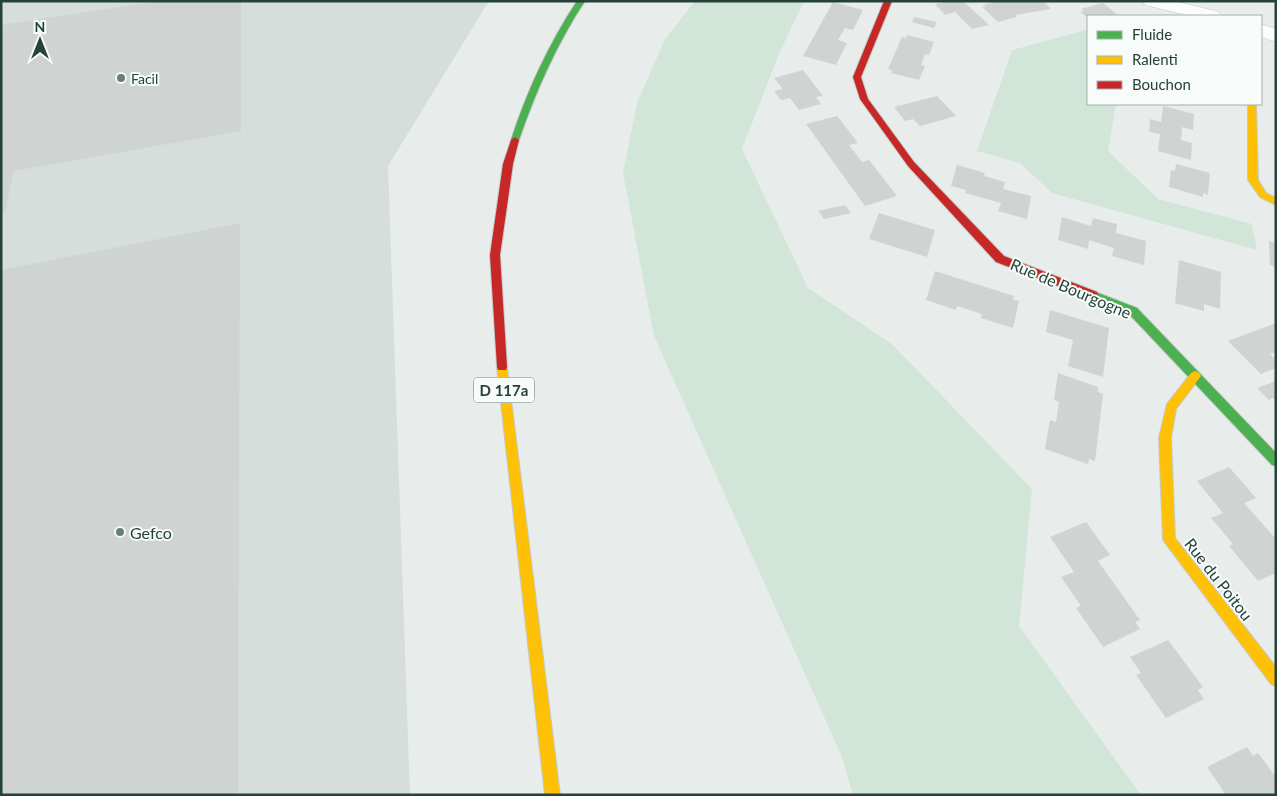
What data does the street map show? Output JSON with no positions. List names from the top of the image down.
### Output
{
  "streets": {
    "street": ["Rue de Bourgogne", "D 117a", "Rue du Poitou"]
  },
  "crossings": [
    ["Rue de Bourgogne", "Rue du Poitou"]
  ],
  "places": ["Facil", "Gefco"],
  "legend": ["Fluide", "Ralenti", "Bouchon"],
  "north": "top"
}
